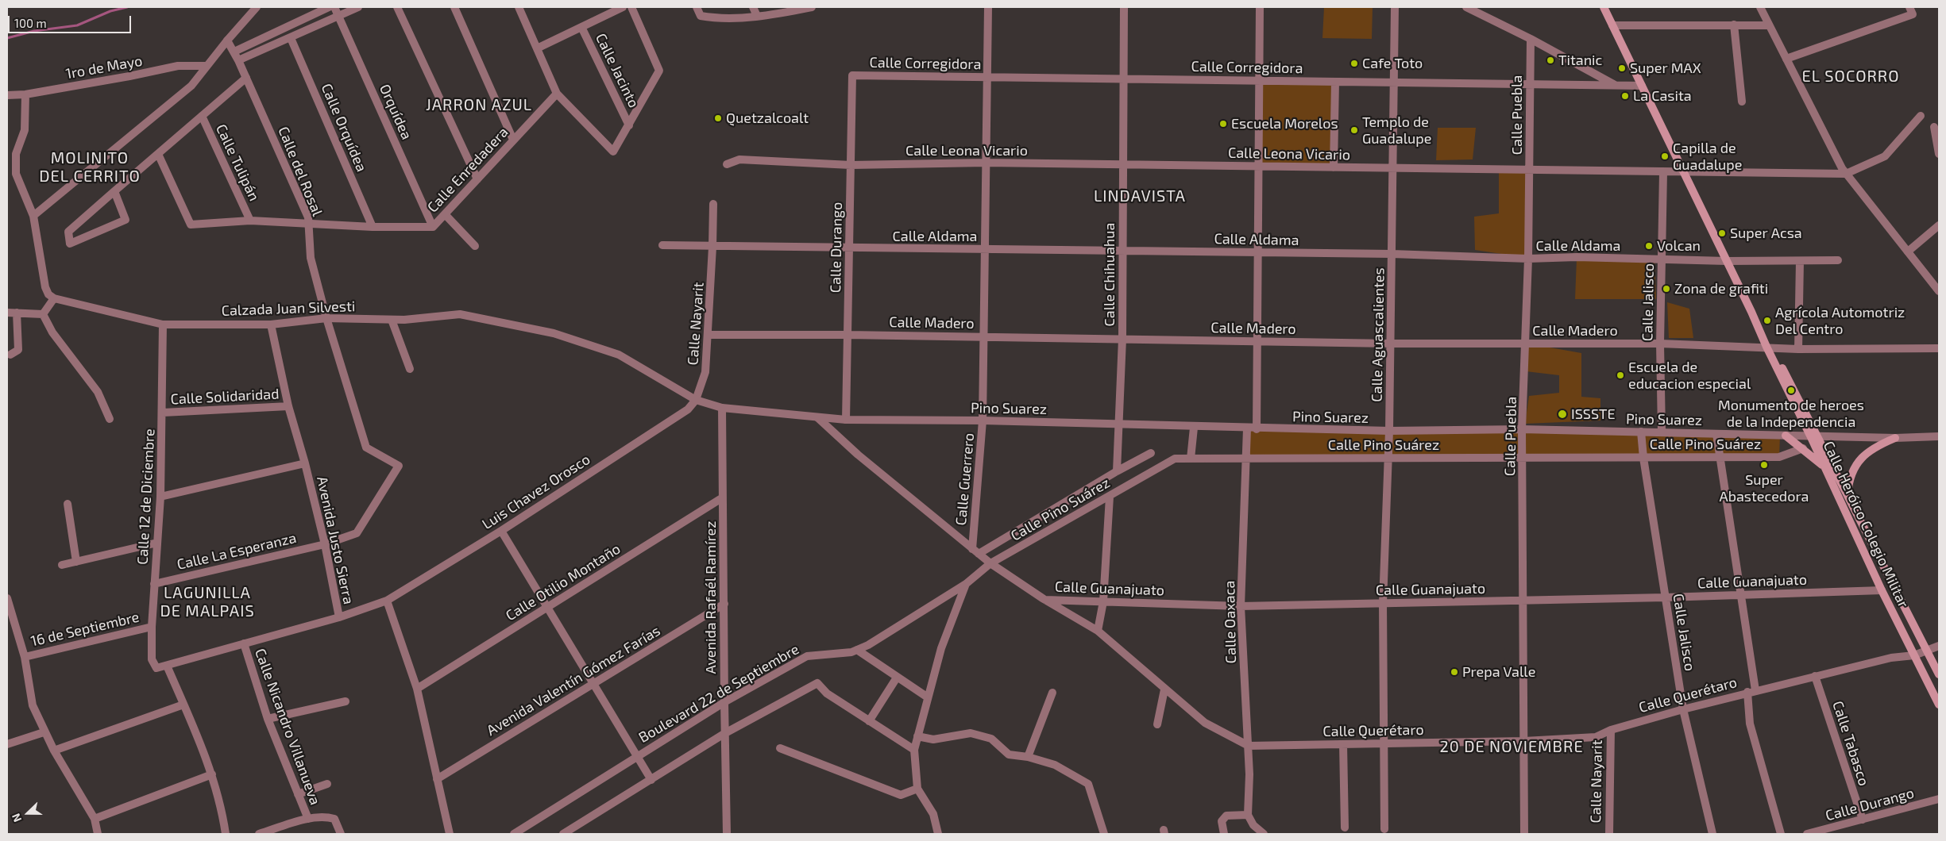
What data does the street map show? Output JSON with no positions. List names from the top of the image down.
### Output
{
  "streets": {
    "main road": ["Calle Heróico Colegio Militar"],
    "street": [
      "Calle Corregidora",
      "1ro de Mayo",
      "Calle Jacinto",
      "Orquídea",
      "Calle Puebla",
      "Calle Orquídea",
      "Calle Leona Vicario",
      "Calle Tulipán",
      "Calle Enredadera",
      "Calle del Rosal",
      "Calle Aldama",
      "Calle Durango",
      "Calle Chihuahua",
      "Calle Jalisco",
      "Calzada Juan Silvesti",
      "Calle Madero",
      "Calle Nayarit",
      "Calle Aguascalientes",
      "Calle Solidaridad",
      "Pino Suarez",
      "Calle Pino Suárez",
      "Calle Guerrero",
      "Luis Chavez Orosco",
      "Calle 12 de Diciembre",
      "Avenida Justo Sierra",
      "Calle La Esperanza",
      "Calle Guanajuato",
      "Calle Otilio Montaño",
      "Avenida Rafaél Ramírez",
      "Calle Oaxaca",
      "16 de Septiembre",
      "Avenida Valentín Gómez Farías",
      "Boulevard 22 de Septiembre",
      "Calle Querétaro",
      "Calle Nicandro Villanueva",
      "Calle Tabasco"
    ]
  },
  "crossings": [
    ["Calle Corregidora", "Calle Puebla"],
    ["Calle Corregidora", "Calle Durango"],
    ["Calle Corregidora", "Calle Chihuahua"],
    ["Calle Corregidora", "Calle Aguascalientes"],
    ["Calle Corregidora", "Calle Guerrero"],
    ["Calle Corregidora", "Calle Heróico Colegio Militar"],
    ["Orquídea", "Calle Enredadera"],
    ["Calle Puebla", "Calle Leona Vicario"],
    ["Calle Puebla", "Calle Aldama"],
    ["Calle Puebla", "Calle Madero"],
    ["Calle Puebla", "Pino Suarez"],
    ["Calle Puebla", "Calle Pino Suárez"],
    ["Calle Puebla", "Calle Guanajuato"],
    ["Calle Puebla", "Calle Querétaro"],
    ["Calle Orquídea", "Calle Enredadera"],
    ["Calle Leona Vicario", "Calle Durango"],
    ["Calle Leona Vicario", "Calle Chihuahua"],
    ["Calle Leona Vicario", "Calle Jalisco"],
    ["Calle Leona Vicario", "Calle Aguascalientes"],
    ["Calle Leona Vicario", "Calle Guerrero"],
    ["Calle Leona Vicario", "Calle Heróico Colegio Militar"],
    ["Calle Tulipán", "Calle Enredadera"],
    ["Calle Enredadera", "Calle del Rosal"],
    ["Calle del Rosal", "Calzada Juan Silvesti"],
    ["Calle del Rosal", "Avenida Justo Sierra"],
    ["Calle del Rosal", "Calle La Esperanza"],
    ["Calle Aldama", "Calle Durango"],
    ["Calle Aldama", "Calle Chihuahua"],
    ["Calle Aldama", "Calle Jalisco"],
    ["Calle Aldama", "Calle Nayarit"],
    ["Calle Aldama", "Calle Aguascalientes"],
    ["Calle Aldama", "Calle Guerrero"],
    ["Calle Aldama", "Calle Heróico Colegio Militar"],
    ["Calle Durango", "Calle Madero"],
    ["Calle Durango", "Pino Suarez"],
    ["Calle Durango", "Calle Tabasco"],
    ["Calle Chihuahua", "Calle Madero"],
    ["Calle Chihuahua", "Pino Suarez"],
    ["Calle Jalisco", "Calle Madero"],
    ["Calle Jalisco", "Pino Suarez"],
    ["Calle Jalisco", "Calle Pino Suárez"],
    ["Calle Jalisco", "Calle Guanajuato"],
    ["Calle Jalisco", "Calle Querétaro"],
    ["Calzada Juan Silvesti", "Calle Nayarit"],
    ["Calzada Juan Silvesti", "Pino Suarez"],
    ["Calzada Juan Silvesti", "Luis Chavez Orosco"],
    ["Calzada Juan Silvesti", "Calle 12 de Diciembre"],
    ["Calzada Juan Silvesti", "Avenida Justo Sierra"],
    ["Calzada Juan Silvesti", "Avenida Rafaél Ramírez"],
    ["Calle Madero", "Calle Nayarit"],
    ["Calle Madero", "Calle Aguascalientes"],
    ["Calle Madero", "Calle Guerrero"],
    ["Calle Madero", "Calle Heróico Colegio Militar"],
    ["Calle Nayarit", "Luis Chavez Orosco"],
    ["Calle Nayarit", "Calle Querétaro"],
    ["Calle Aguascalientes", "Pino Suarez"],
    ["Calle Aguascalientes", "Calle Pino Suárez"],
    ["Calle Aguascalientes", "Calle Guanajuato"],
    ["Calle Aguascalientes", "Calle Querétaro"],
    ["Calle Solidaridad", "Calle 12 de Diciembre"],
    ["Calle Solidaridad", "Avenida Justo Sierra"],
    ["Pino Suarez", "Calle Guerrero"],
    ["Pino Suarez", "Calle Heróico Colegio Militar"],
    ["Pino Suarez", "Avenida Rafaél Ramírez"],
    ["Pino Suarez", "Calle Oaxaca"],
    ["Calle Pino Suárez", "Calle Guanajuato"],
    ["Calle Pino Suárez", "Calle Oaxaca"],
    ["Luis Chavez Orosco", "Avenida Justo Sierra"],
    ["Calle 12 de Diciembre", "Calle La Esperanza"],
    ["Calle 12 de Diciembre", "16 de Septiembre"],
    ["Calle Heróico Colegio Militar", "Calle Guanajuato"],
    ["Calle Heróico Colegio Militar", "Calle Querétaro"],
    ["Avenida Justo Sierra", "Calle La Esperanza"],
    ["Calle Guanajuato", "Calle Oaxaca"],
    ["Calle Guanajuato", "Calle Querétaro"],
    ["Calle Otilio Montaño", "Avenida Rafaél Ramírez"],
    ["Avenida Rafaél Ramírez", "Avenida Valentín Gómez Farías"],
    ["Avenida Rafaél Ramírez", "Boulevard 22 de Septiembre"],
    ["Calle Oaxaca", "Calle Querétaro"],
    ["Calle Querétaro", "Calle Tabasco"]
  ],
  "districts": [
    "EL SOCORRO",
    "JARRON AZUL",
    "MOLINITO DEL CERRITO",
    "LINDAVISTA",
    "LAGUNILLA DE MALPAIS",
    "20 DE NOVIEMBRE"
  ],
  "places": [
    "Titanic",
    "Cafe Toto",
    "Super MAX",
    "La Casita",
    "Quetzalcoalt",
    "Escuela Morelos",
    "Templo de Guadalupe",
    "Capilla de Guadalupe",
    "Super Acsa",
    "Volcan",
    "Zona de grafiti",
    "Agrícola Automotriz Del Centro",
    "Escuela de educacion especial",
    "Monumento de heroes de la Independencia",
    "ISSSTE",
    "Super Abastecedora",
    "Prepa Valle"
  ],
  "scale_bar": "100 m",
  "north": "left"
}
